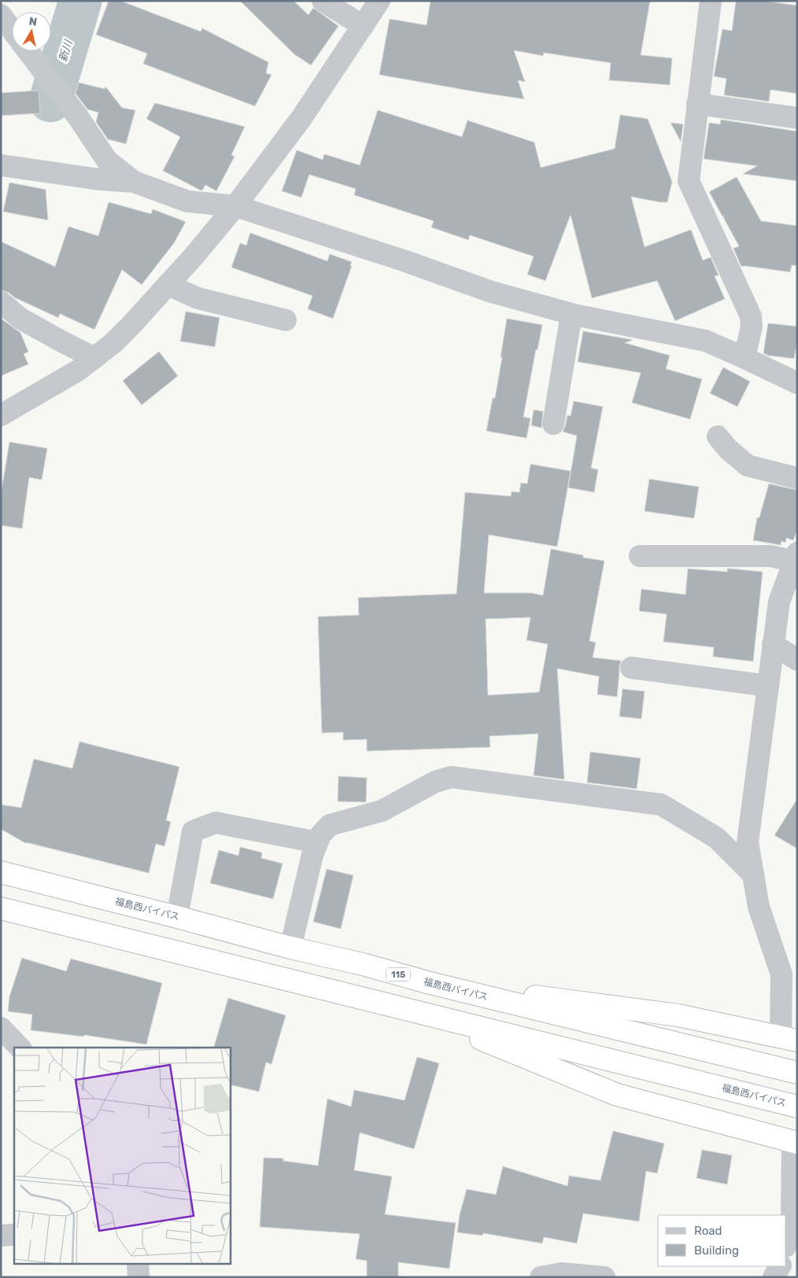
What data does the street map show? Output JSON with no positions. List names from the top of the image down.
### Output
{
  "streets": {
    "highway": ["福島西バイパス", "115"]
  },
  "water": ["新川"],
  "legend": ["Road", "Building"],
  "north": "top"
}
